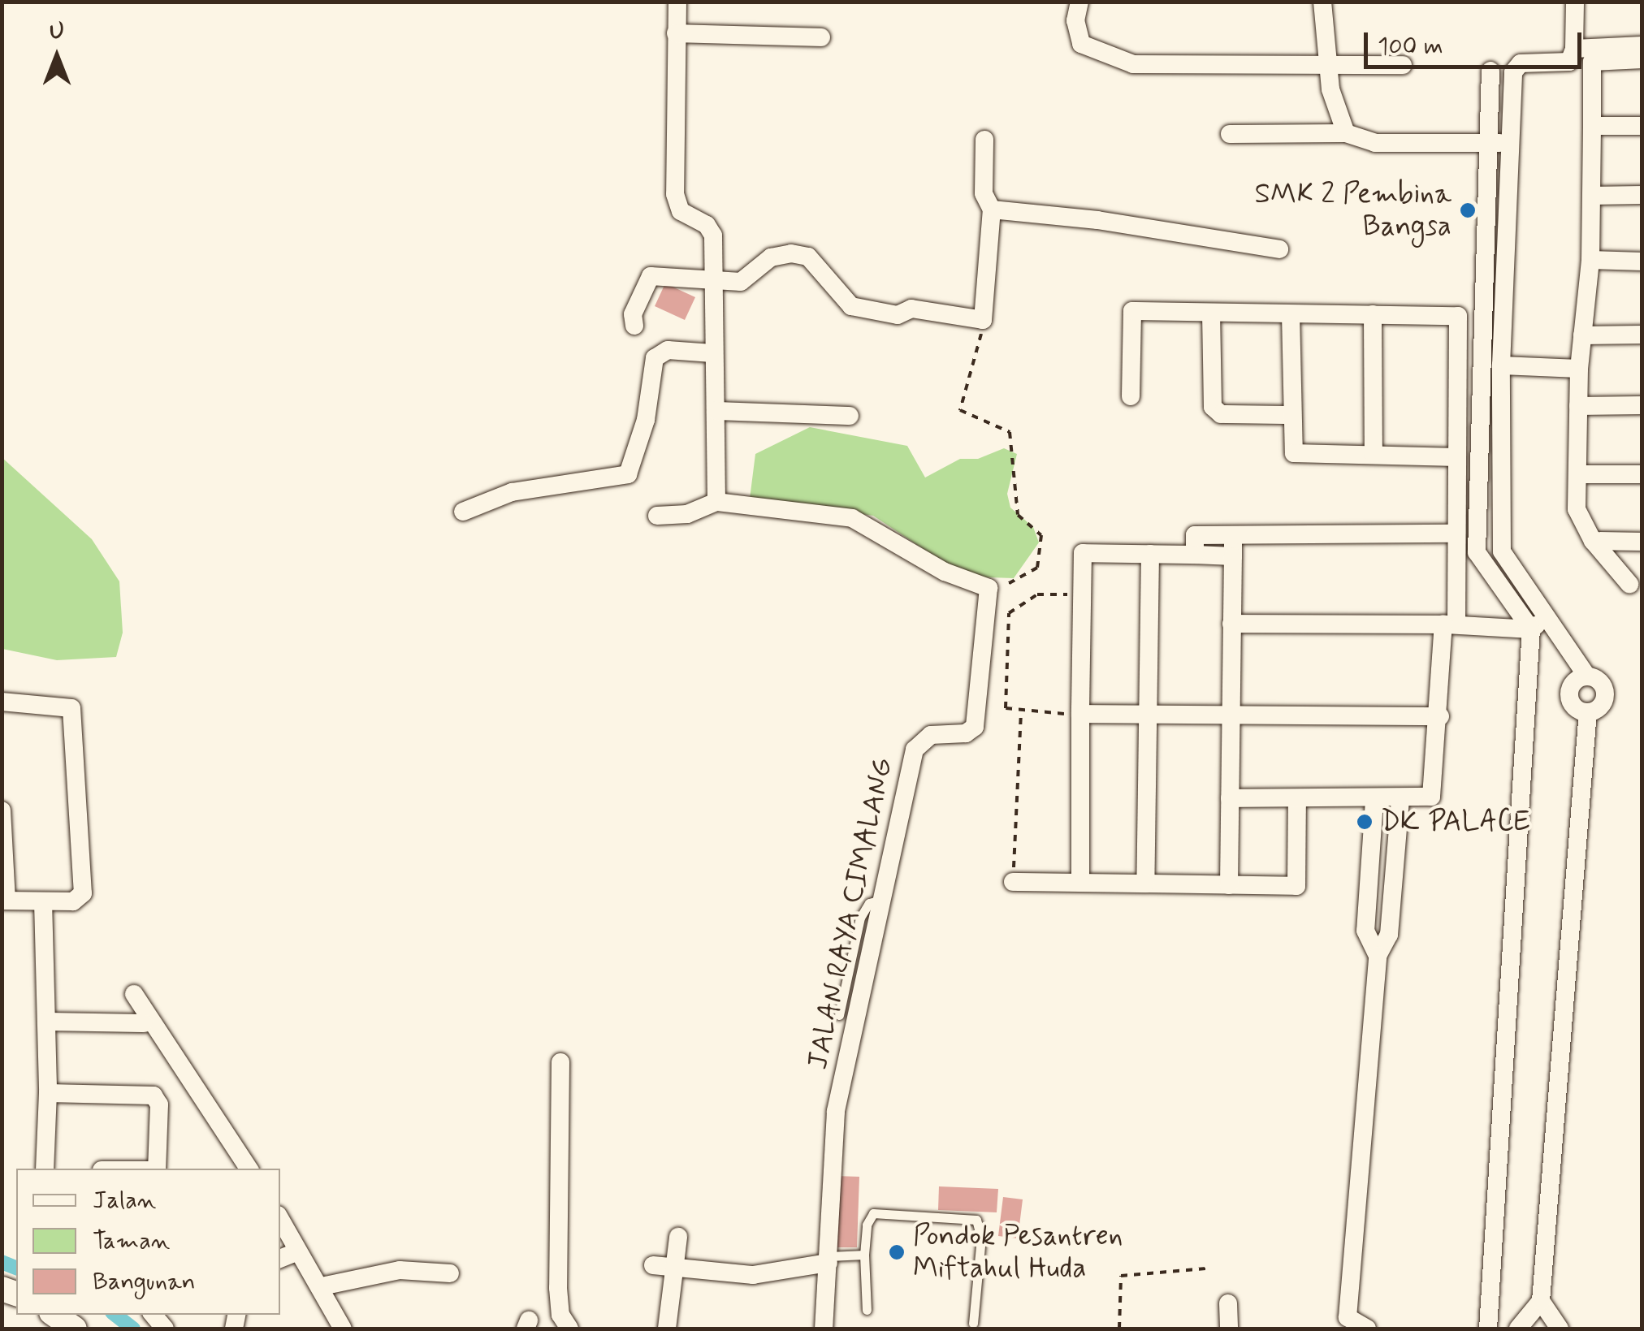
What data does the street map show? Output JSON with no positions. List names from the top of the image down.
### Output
{
  "streets": {
    "street": ["JALAN RAYA CIMALANG"]
  },
  "places": ["SMK 2 Pembina Bangsa", "DK PALACE", "Pondok Pesantren Miftahul Huda"],
  "legend": ["Jalan", "Taman", "Bangunan"],
  "scale_bar": "100 m",
  "north": "top"
}
